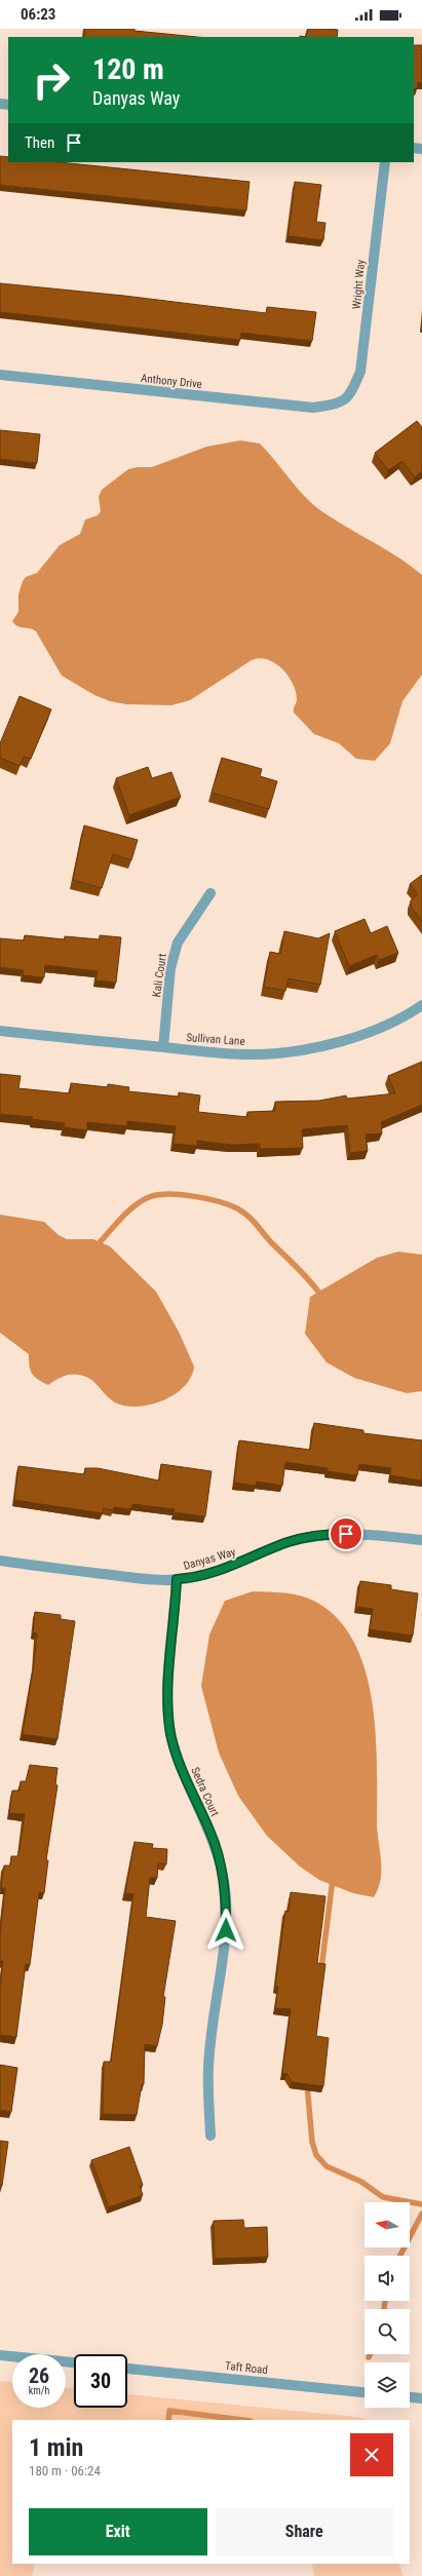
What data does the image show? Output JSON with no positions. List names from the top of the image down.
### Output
{
  "streets": {
    "street": [
      "Wright Way",
      "Anthony Drive",
      "Kali Court",
      "Sullivan Lane",
      "Danyas Way",
      "Sedra Court",
      "Taft Road"
    ]
  },
  "crossings": [
    ["Wright Way", "Anthony Drive"],
    ["Kali Court", "Sullivan Lane"],
    ["Danyas Way", "Sedra Court"]
  ],
  "north": "left",
  "page": {
    "status": "06:23",
    "turn": ["120 m", "Danyas Way"],
    "then": "Then",
    "speed": "26 km/h",
    "limit": "30",
    "heading": ["1 min", "180 m · 06:24"],
    "buttons": ["Exit", "Share"]
  }
}
